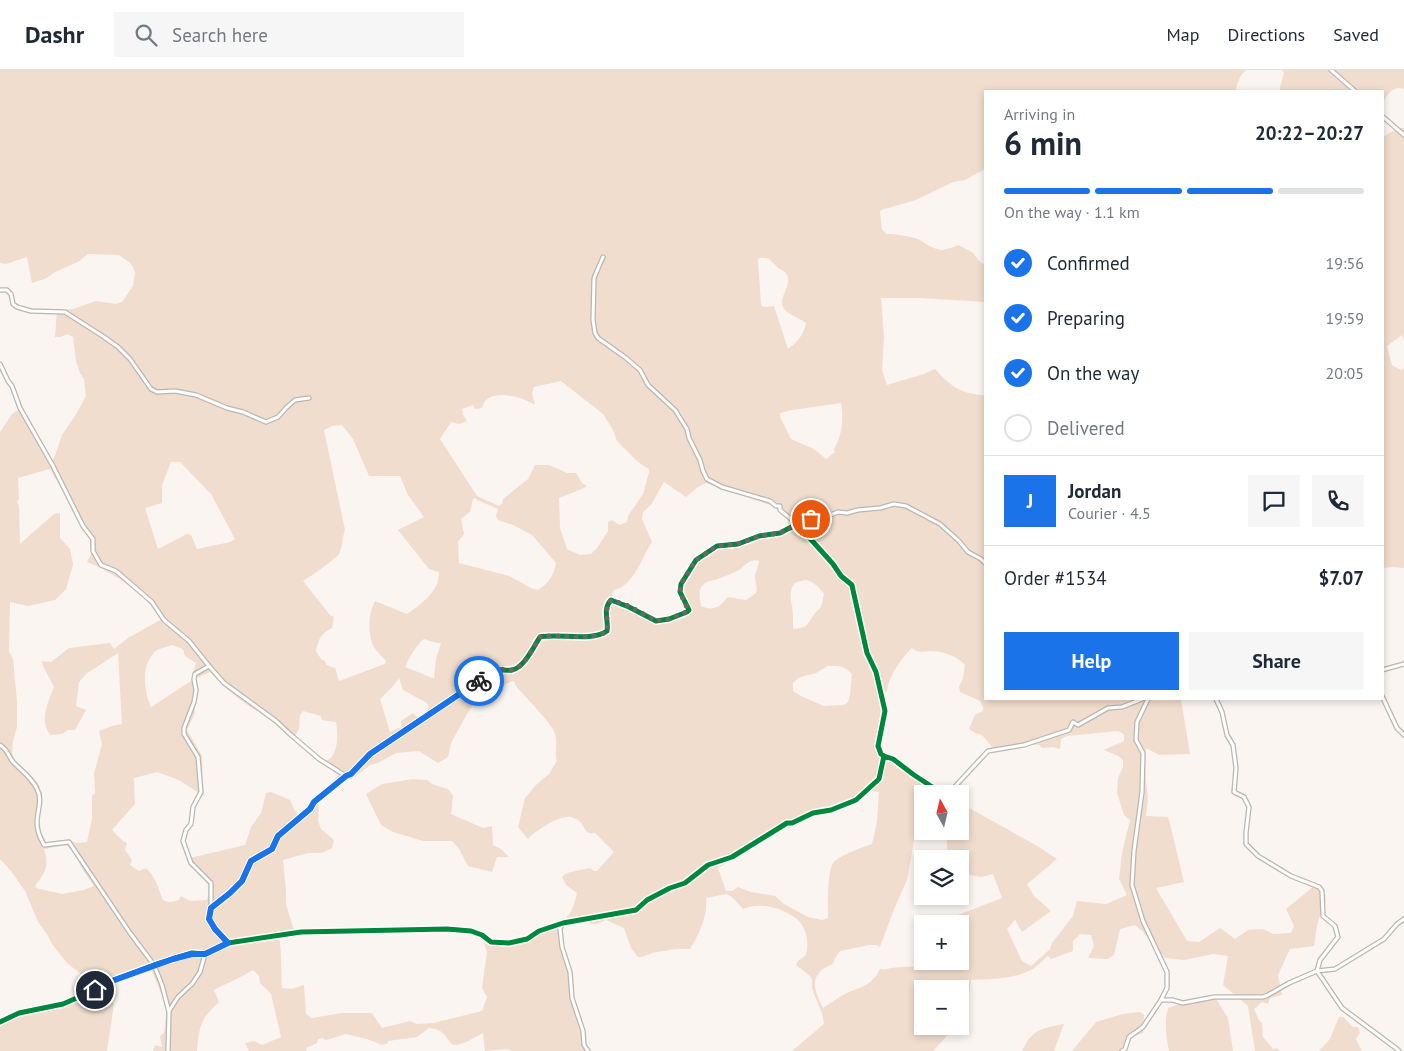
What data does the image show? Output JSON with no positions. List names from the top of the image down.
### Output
{
  "north": "top",
  "page": {
    "header": "Dashr",
    "search": "Search here",
    "nav": ["Map", "Directions", "Saved"],
    "heading": ["6 min", "Arriving in", "20:22–20:27"],
    "panel": [
      "Jordan",
      "Courier · 4.5",
      "Order #1534",
      "$7.07"
    ],
    "bar": "On the way · 1.1 km",
    "list": [
      ["Confirmed", "19:56"],
      ["Preparing", "19:59"],
      ["On the way", "20:05"],
      "Delivered"
    ],
    "round": "J",
    "buttons": ["Help", "Share"],
    "map_buttons": ["+", "−"]
  }
}
